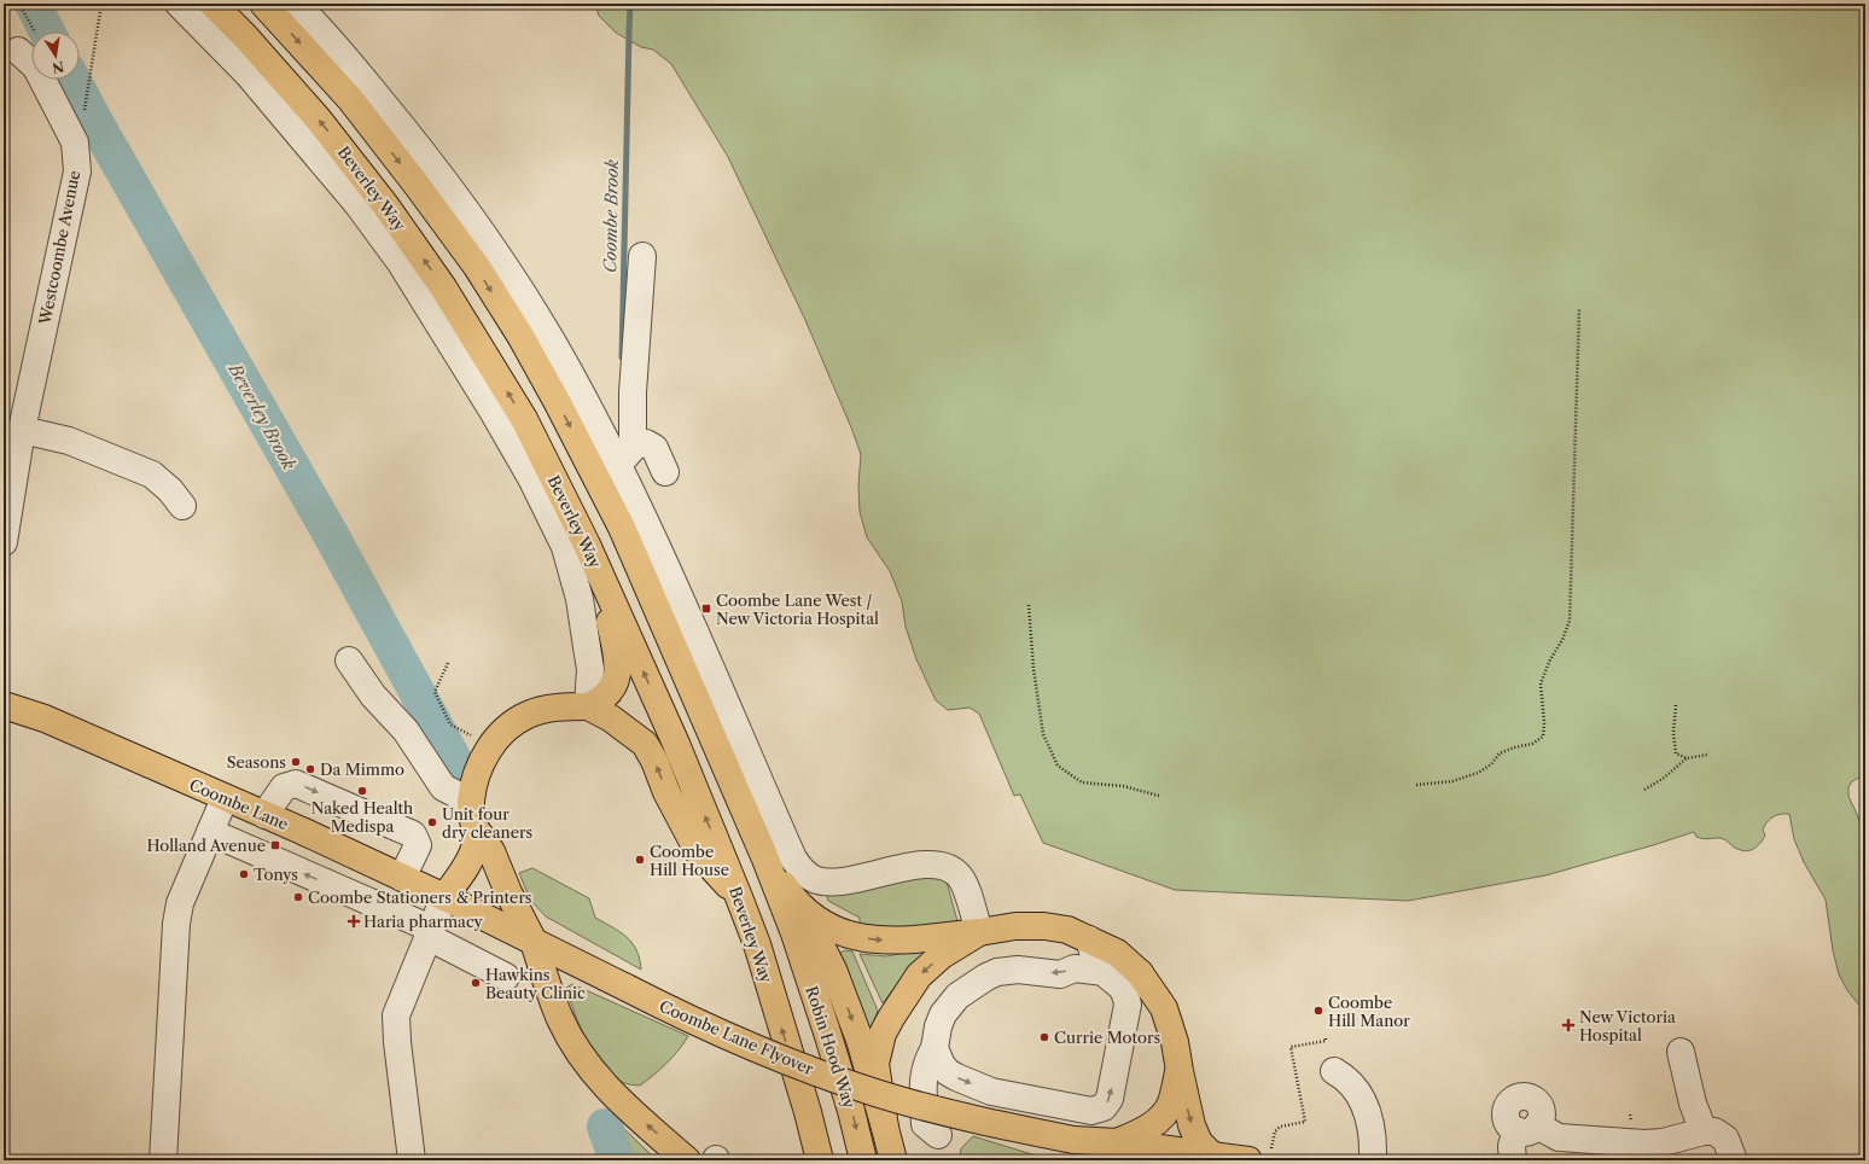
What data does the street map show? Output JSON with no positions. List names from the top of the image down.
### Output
{
  "streets": {
    "main road": [
      "Beverley Way",
      "Coombe Lane",
      "Coombe Lane Flyover",
      "Robin Hood Way"
    ],
    "street": ["Westcoombe Avenue"]
  },
  "crossings": [
    ["Coombe Lane", "Coombe Lane Flyover"]
  ],
  "water": ["Coombe Brook", "Beverley Brook"],
  "places": {
    "transit": ["Coombe Lane West / New Victoria Hospital", "Holland Avenue"],
    "other": [
      "Seasons",
      "Da Mimmo",
      "Naked Health Medispa",
      "Unit four dry cleaners",
      "Coombe Hill House",
      "Tonys",
      "Coombe Stationers & Printers",
      "Hawkins Beauty Clinic",
      "Coombe Hill Manor",
      "Currie Motors"
    ],
    "health": ["Haria pharmacy", "New Victoria Hospital"]
  },
  "north": "bottom"
}
